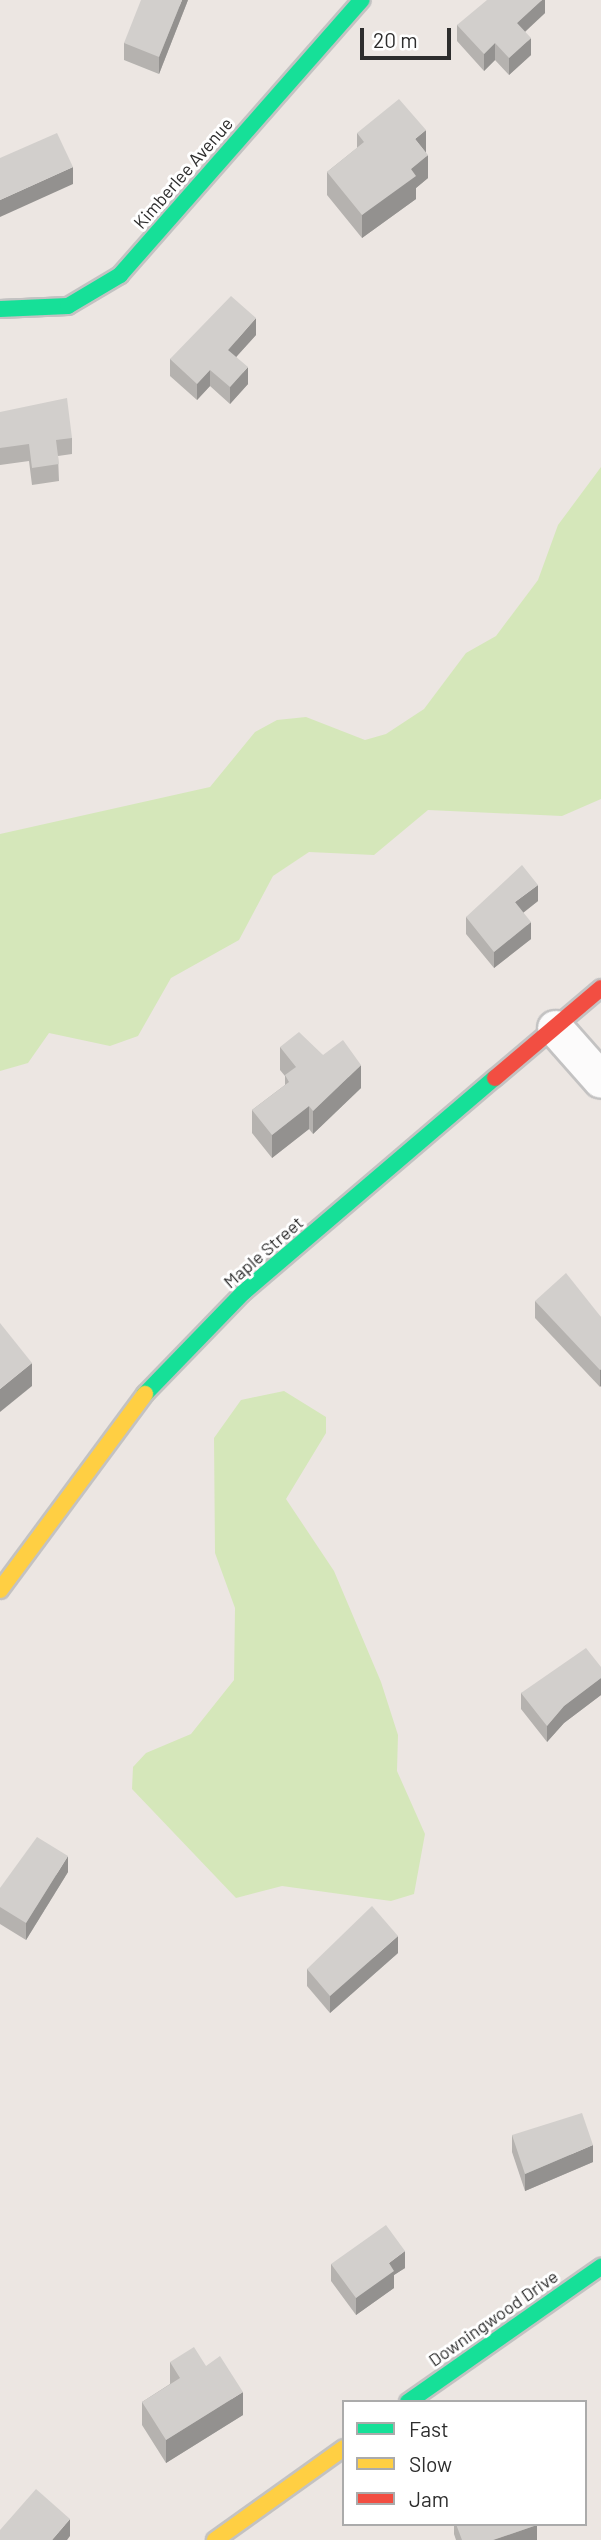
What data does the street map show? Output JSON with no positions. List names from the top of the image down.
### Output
{
  "streets": {
    "street": ["Kimberlee Avenue", "Maple Street", "Downingwood Drive"]
  },
  "legend": ["Fast", "Slow", "Jam"],
  "scale_bar": "20 m"
}
